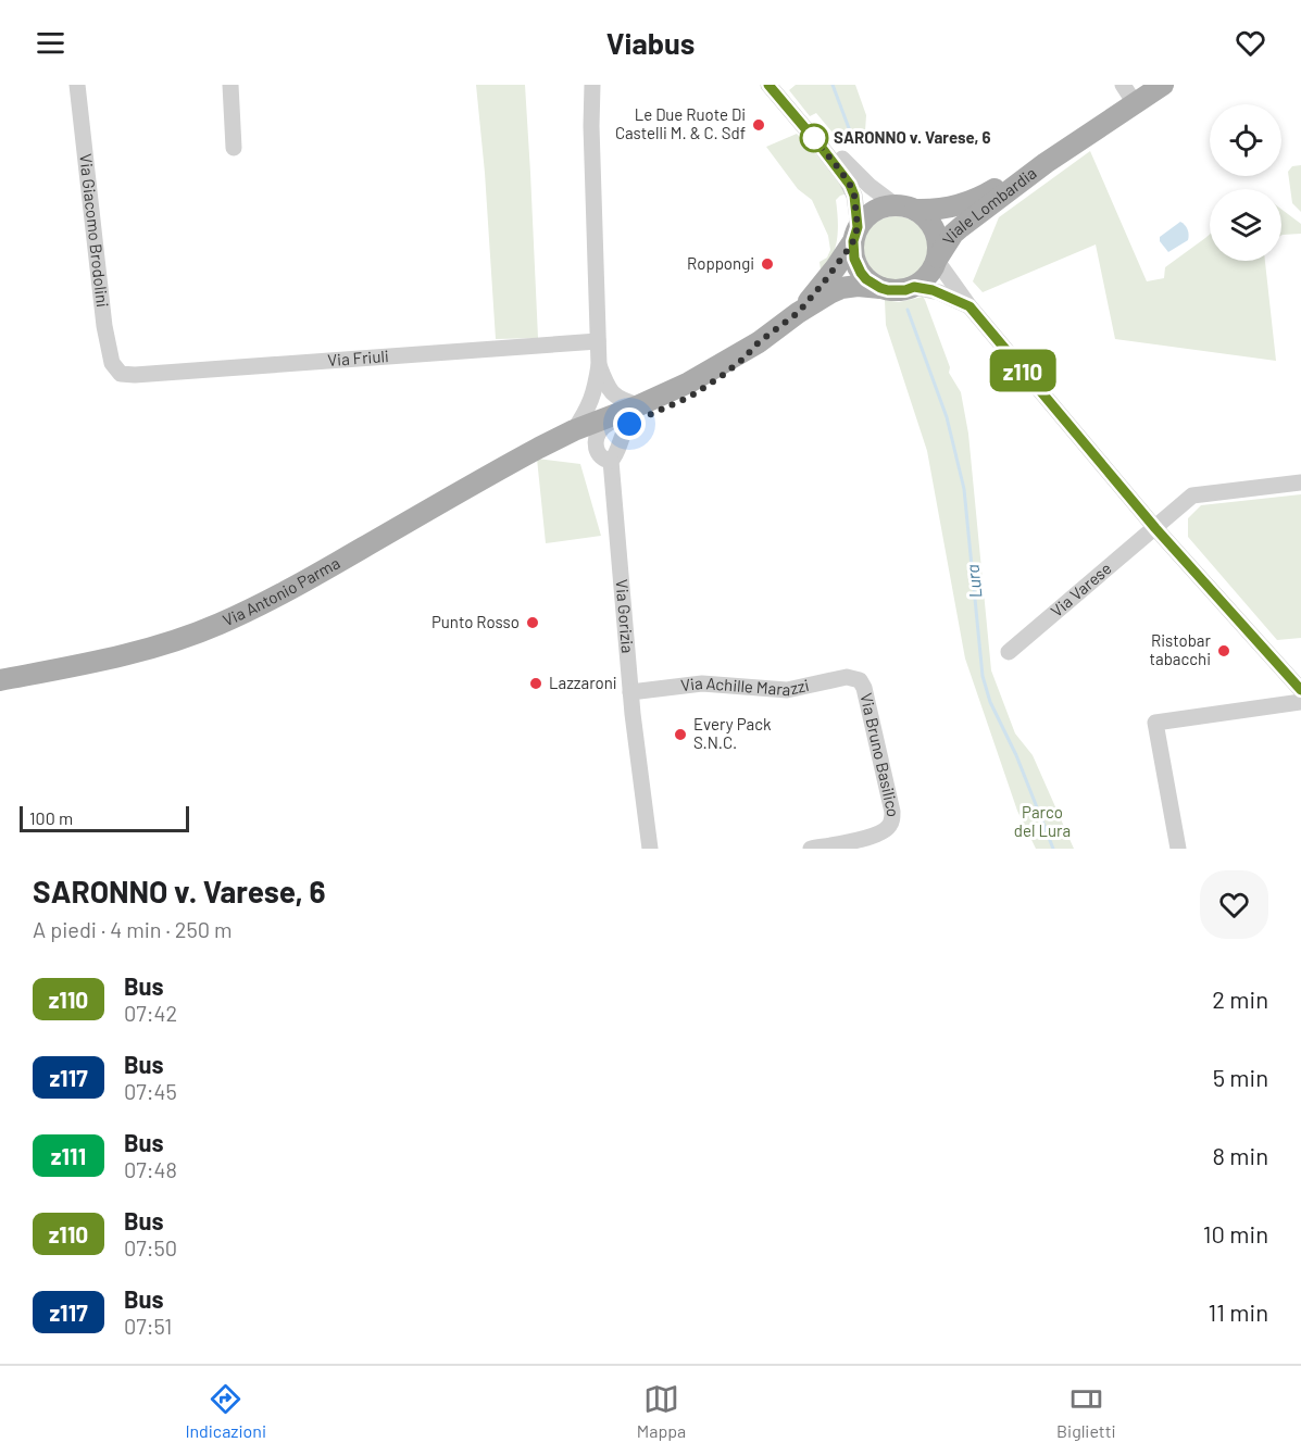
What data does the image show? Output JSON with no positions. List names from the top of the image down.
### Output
{
  "streets": {
    "main road": ["Viale Lombardia", "Via Antonio Parma"],
    "street": [
      "Via Giacomo Brodolini",
      "Via Friuli",
      "Via Varese",
      "Via Gorizia",
      "Via Achille Marazzi",
      "Via Bruno Basilico"
    ]
  },
  "crossings": [
    ["Viale Lombardia", "Via Antonio Parma"],
    ["Via Giacomo Brodolini", "Via Friuli"],
    ["Via Antonio Parma", "Via Gorizia"],
    ["Via Gorizia", "Via Achille Marazzi"],
    ["Via Achille Marazzi", "Via Bruno Basilico"]
  ],
  "water": ["Lura"],
  "parks": ["Parco del Lura"],
  "places": [
    "Le Due Ruote Di Castelli M. & C. Sdf",
    "SARONNO v. Varese, 6",
    "Roppongi",
    "Punto Rosso",
    "Ristobar tabacchi",
    "Lazzaroni",
    "Every Pack S.N.C."
  ],
  "lines": ["bus line z110"],
  "scale_bar": "100 m",
  "page": {
    "header": "Viabus",
    "on_map": "z110",
    "scale": "100 m",
    "heading": ["SARONNO v. Varese, 6", "A piedi · 4 min · 250 m"],
    "list": [
      {
        "mark": "z110",
        "name": "Bus",
        "note": "07:42",
        "value": "2 min"
      },
      {
        "mark": "z117",
        "name": "Bus",
        "note": "07:45",
        "value": "5 min"
      },
      {
        "mark": "z111",
        "name": "Bus",
        "note": "07:48",
        "value": "8 min"
      },
      {
        "mark": "z110",
        "name": "Bus",
        "note": "07:50",
        "value": "10 min"
      },
      {
        "mark": "z117",
        "name": "Bus",
        "note": "07:51",
        "value": "11 min"
      }
    ],
    "tabs": ["Indicazioni", "Mappa", "Biglietti"]
  }
}
